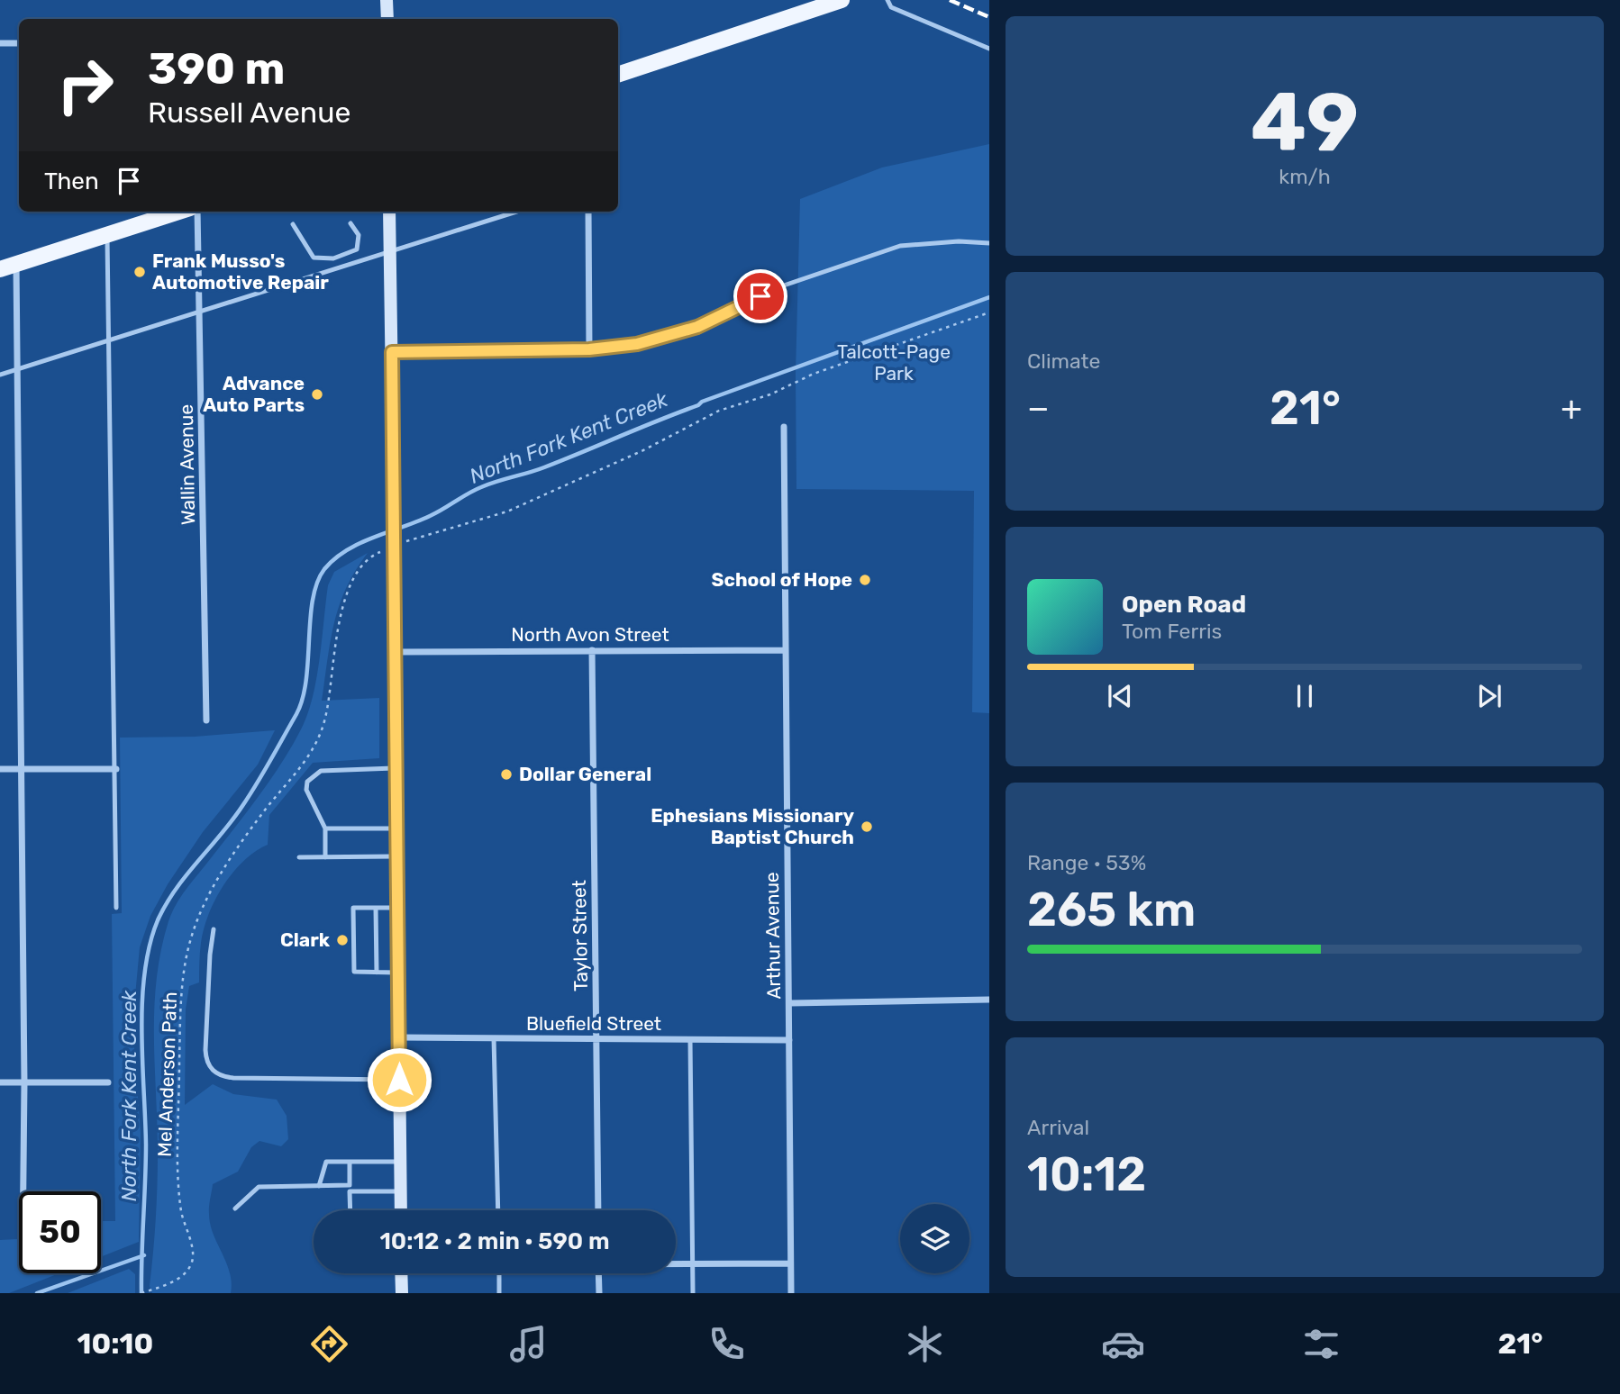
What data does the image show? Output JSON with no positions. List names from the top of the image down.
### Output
{
  "streets": {
    "street": [
      "Wallin Avenue",
      "North Avon Street",
      "Taylor Street",
      "Arthur Avenue",
      "Bluefield Street"
    ],
    "path": ["Mel Anderson Path"]
  },
  "crossings": [
    ["North Avon Street", "Taylor Street"],
    ["North Avon Street", "Arthur Avenue"],
    ["Taylor Street", "Bluefield Street"],
    ["Arthur Avenue", "Bluefield Street"]
  ],
  "water": ["North Fork Kent Creek"],
  "parks": ["Talcott-Page Park"],
  "places": [
    "Frank Musso's Automotive Repair",
    "Advance Auto Parts",
    "School of Hope",
    "Dollar General",
    "Ephesians Missionary Baptist Church",
    "Clark"
  ],
  "page": {
    "tile": [
      ["49", "km/h"],
      "Climate",
      ["Range · 53%", "265 km"],
      ["Arrival", "10:12"]
    ],
    "turn": ["390 m", "Russell Avenue"],
    "then": "Then",
    "heat": ["−", "21°", "+"],
    "song": ["Open Road", "Tom Ferris"],
    "limit": "50",
    "trip": "10:12 · 2 min · 590 m",
    "tabs": ["10:10", "21°"]
  }
}
